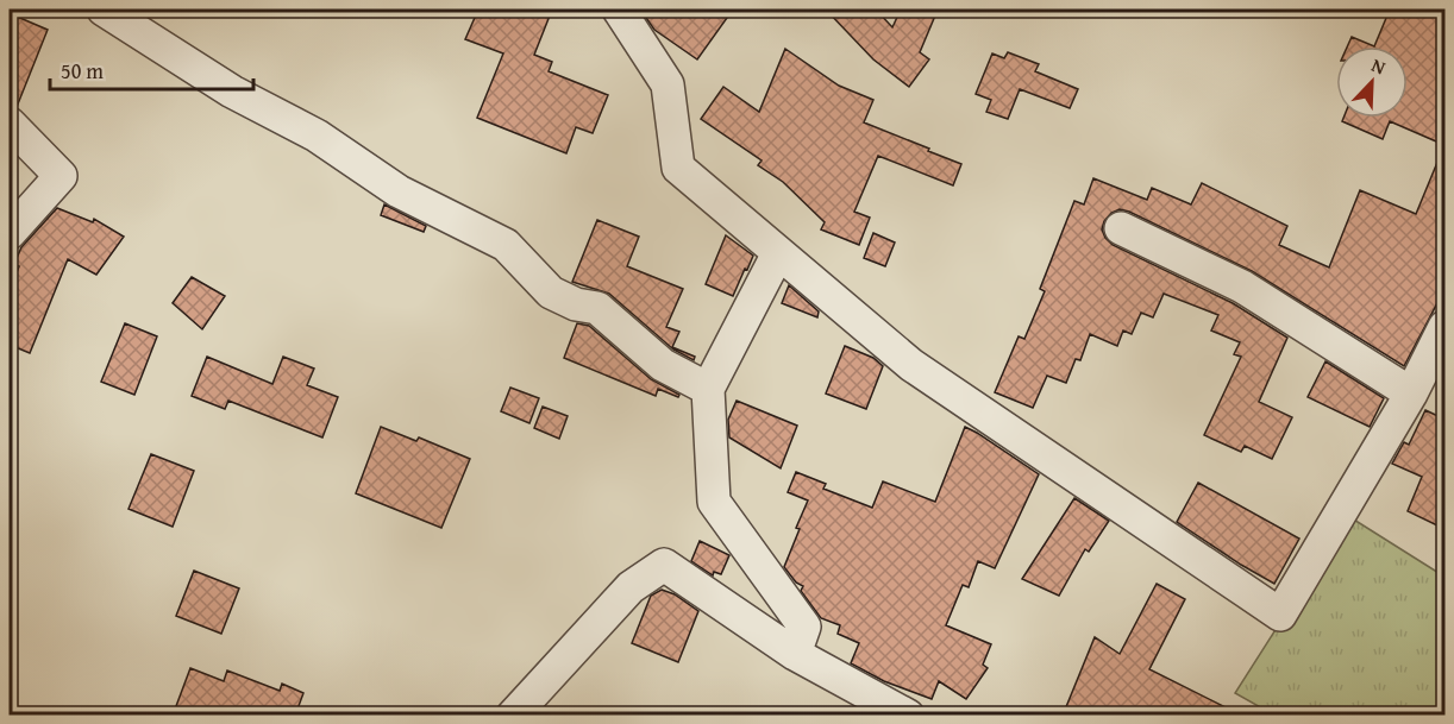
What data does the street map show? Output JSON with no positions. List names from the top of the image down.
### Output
{
  "scale_bar": "50 m",
  "north": "top right"
}
